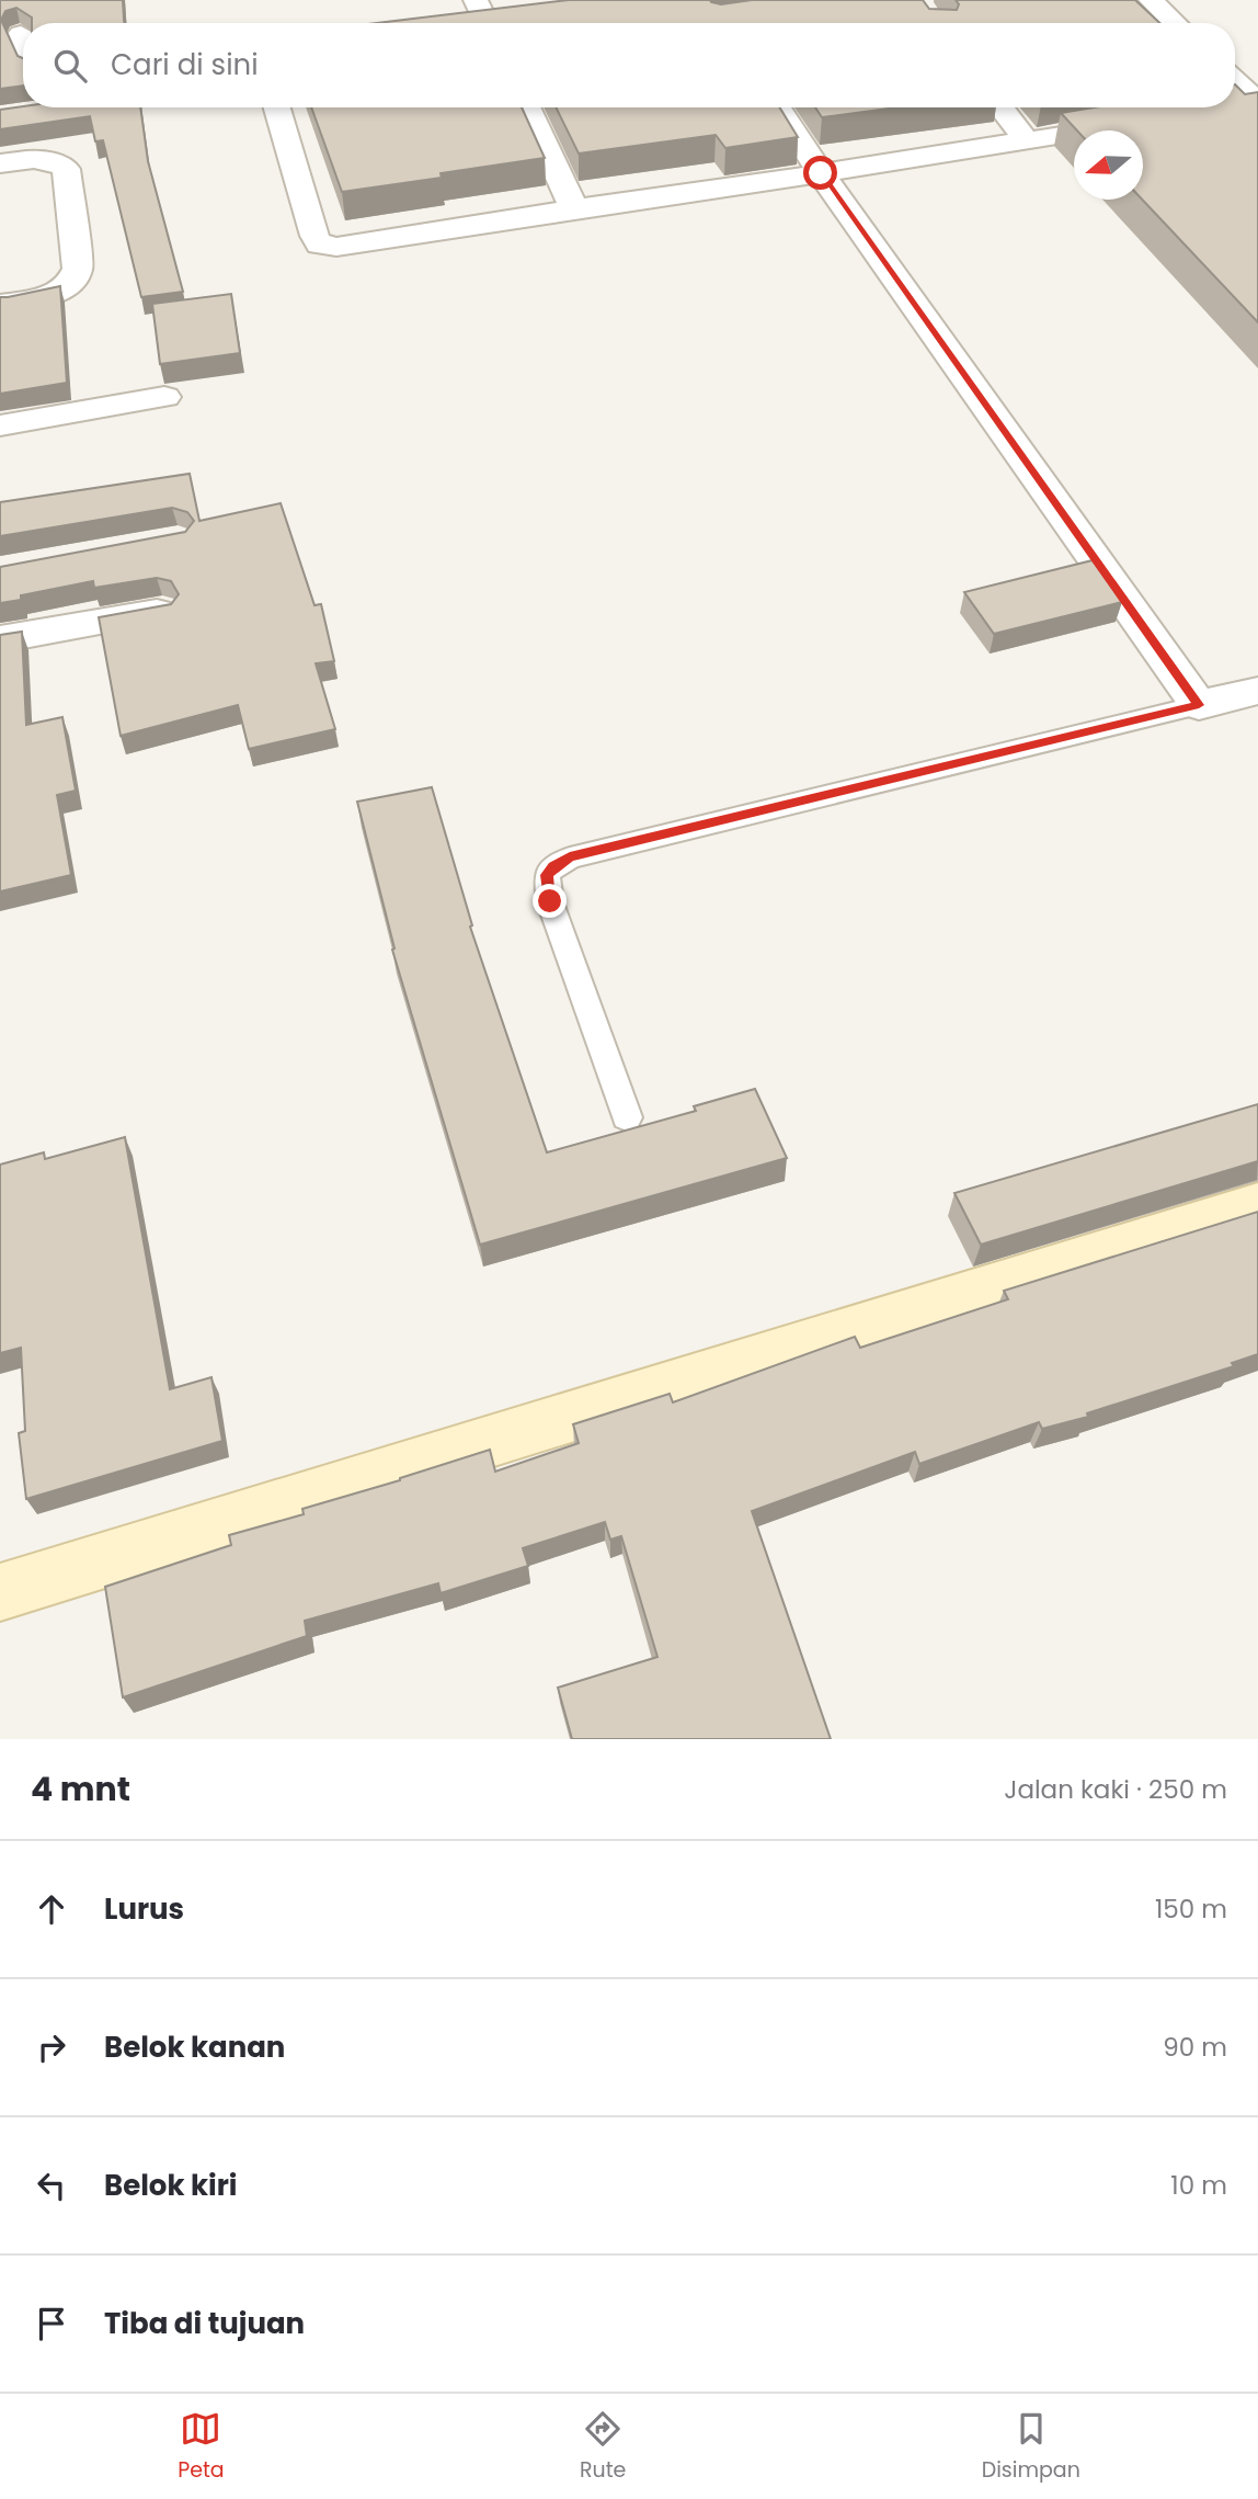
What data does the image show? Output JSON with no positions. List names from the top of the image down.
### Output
{
  "north": "left",
  "page": {
    "search": "Cari di sini",
    "heading": ["4 mnt", "Jalan kaki · 250 m"],
    "list": [
      ["Lurus", "150 m"],
      ["Belok kanan", "90 m"],
      ["Belok kiri", "10 m"],
      "Tiba di tujuan"
    ],
    "nav": ["Peta", "Rute", "Disimpan"]
  }
}
